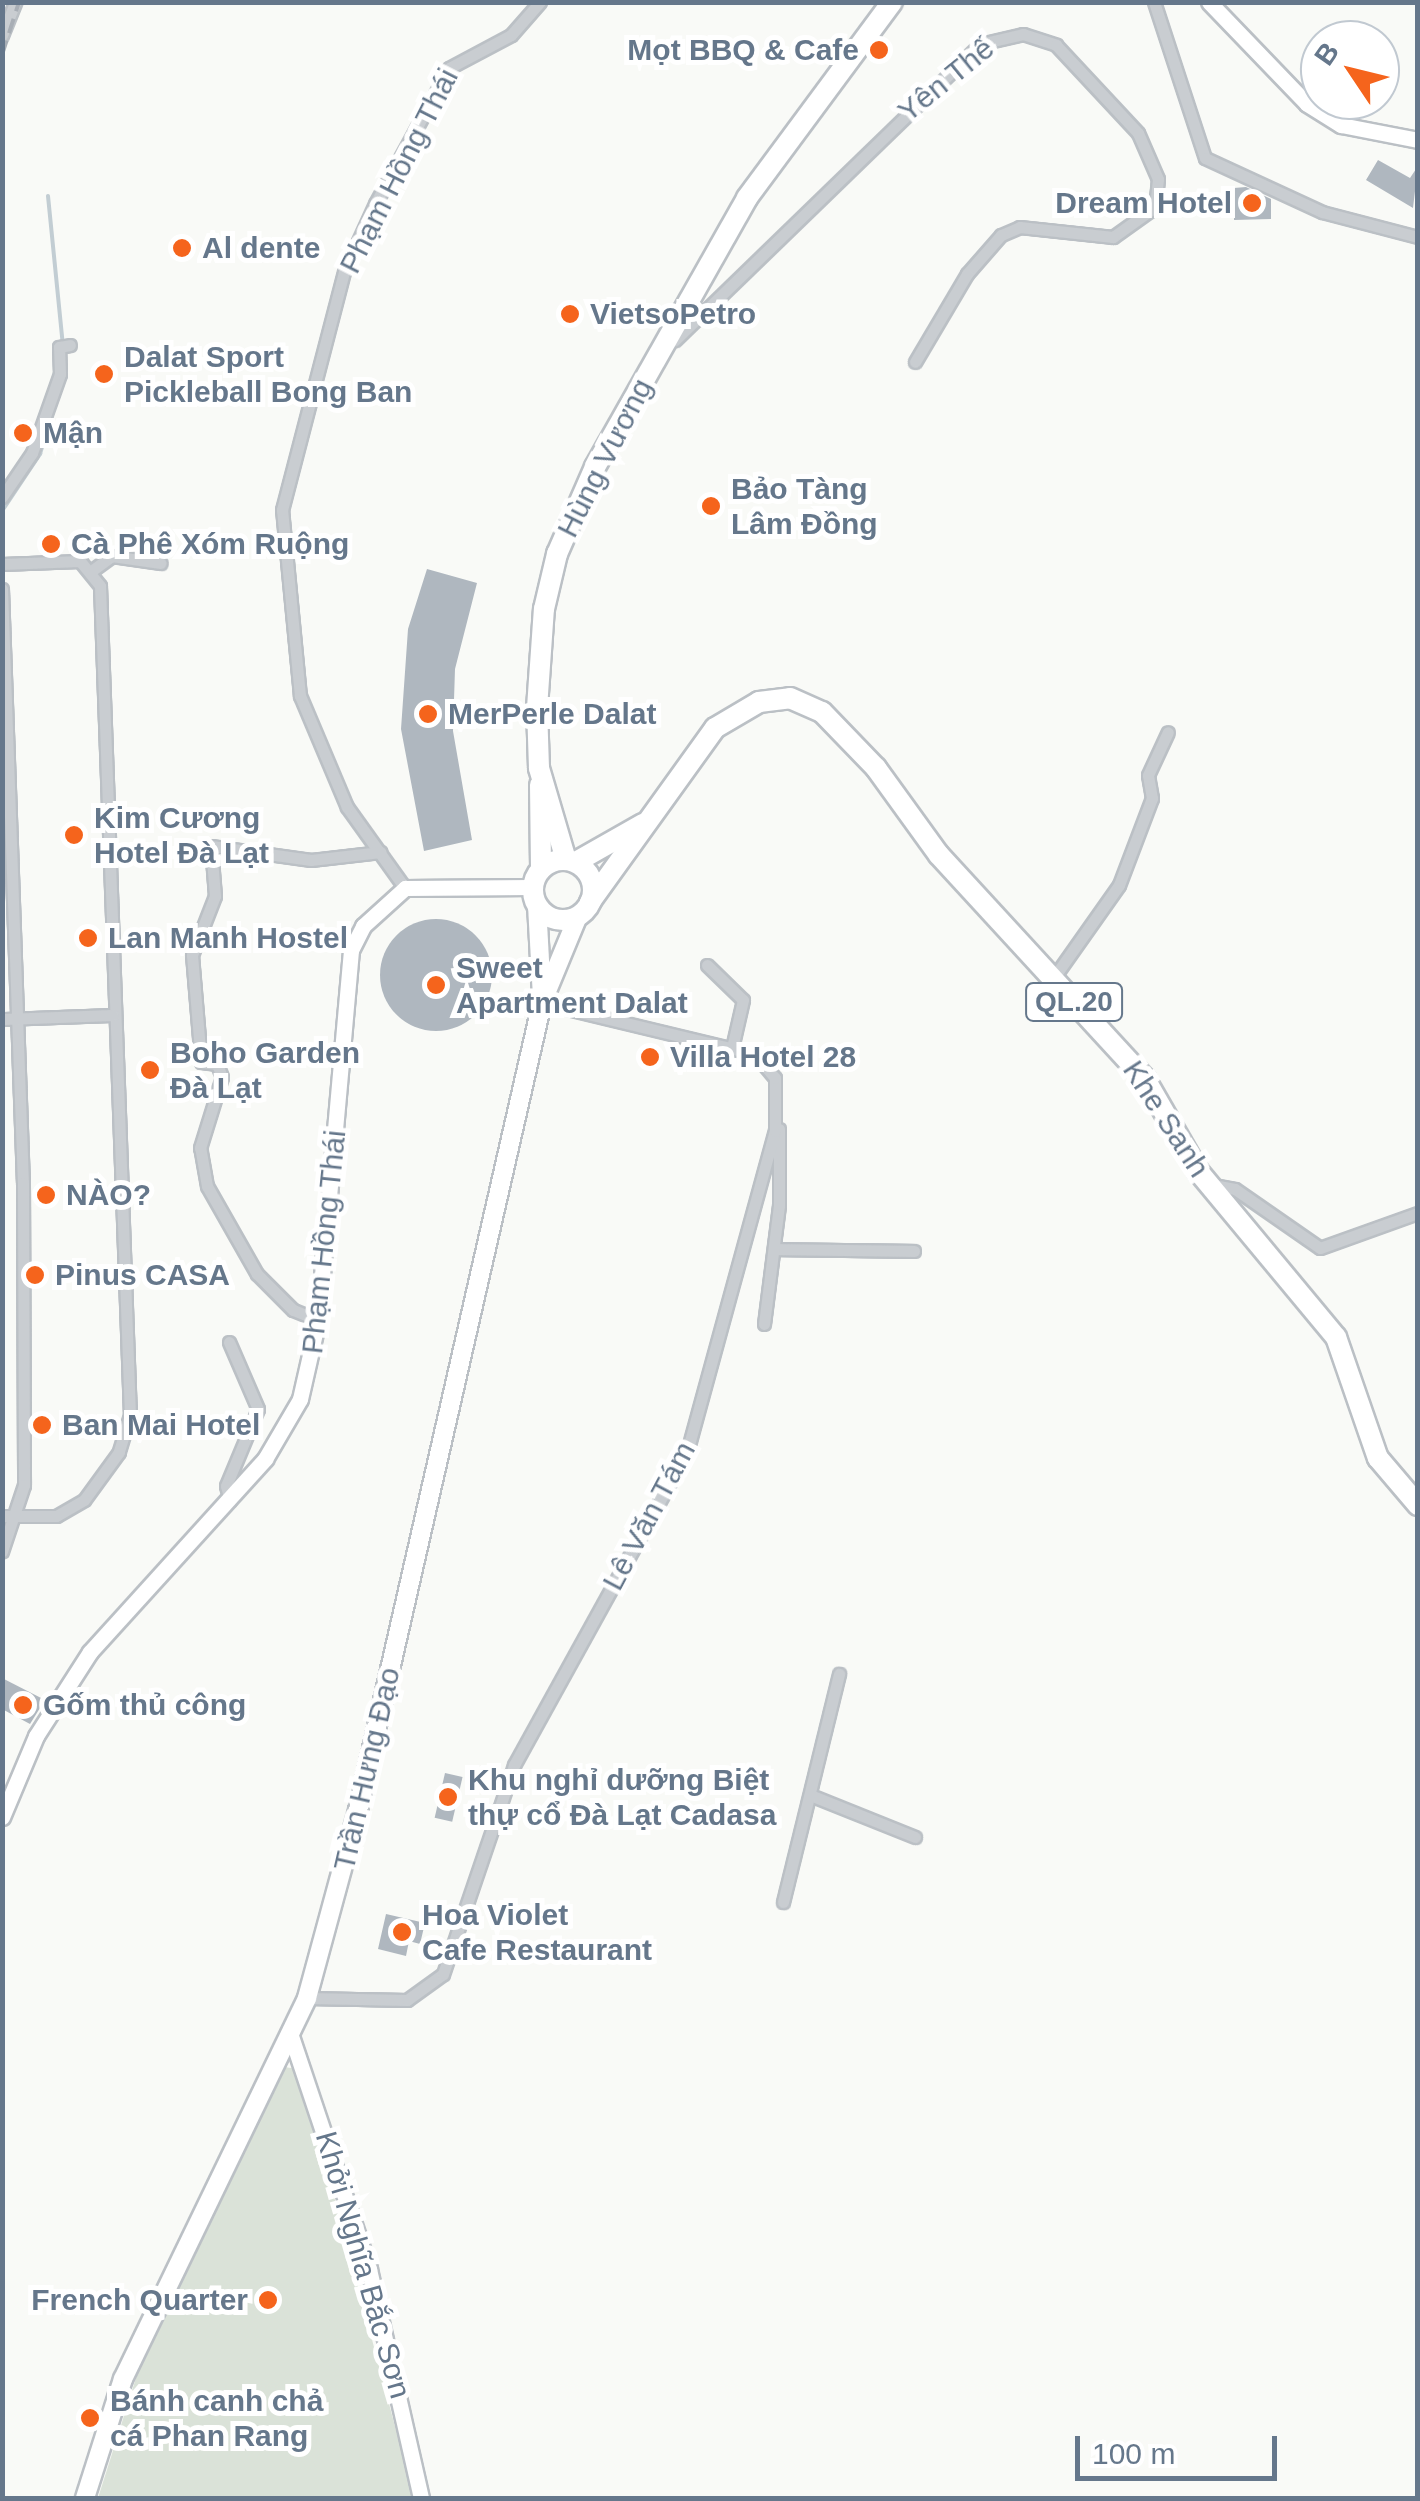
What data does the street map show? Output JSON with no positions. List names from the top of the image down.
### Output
{
  "streets": {
    "highway": ["Hùng Vương", "QL.20", "Khe Sanh"],
    "main road": ["Trần Hưng Đạo"],
    "street": [
      "Yên Thế",
      "Phạm Hồng Thái",
      "Lê Văn Tám",
      "Khởi Nghĩa Bắc Sơn"
    ]
  },
  "crossings": [
    ["Yên Thế", "Hùng Vương"],
    ["Hùng Vương", "QL.20"],
    ["Hùng Vương", "Khe Sanh"],
    ["Hùng Vương", "Trần Hưng Đạo"],
    ["QL.20", "Khe Sanh"],
    ["QL.20", "Trần Hưng Đạo"],
    ["Khe Sanh", "Trần Hưng Đạo"],
    ["Lê Văn Tám", "Trần Hưng Đạo"],
    ["Trần Hưng Đạo", "Khởi Nghĩa Bắc Sơn"]
  ],
  "places": [
    "Mọt BBQ & Cafe",
    "Dream Hotel",
    "Al dente",
    "VietsoPetro",
    "Dalat Sport Pickleball Bong Ban",
    "Mận",
    "Bảo Tàng Lâm Đồng",
    "Cà Phê Xóm Ruộng",
    "MerPerle Dalat",
    "Kim Cương Hotel Đà Lạt",
    "Lan Manh Hostel",
    "Sweet Apartment Dalat",
    "Villa Hotel 28",
    "Boho Garden Đà Lạt",
    "NÀO?",
    "Pinus CASA",
    "Ban Mai Hotel",
    "Gốm thủ công",
    "Khu nghỉ dưỡng Biệt thự cổ Đà Lạt Cadasa",
    "Hoa Violet Cafe Restaurant",
    "French Quarter",
    "Bánh canh chả cá Phan Rang"
  ],
  "scale_bar": "100 m",
  "north": "top left"
}
